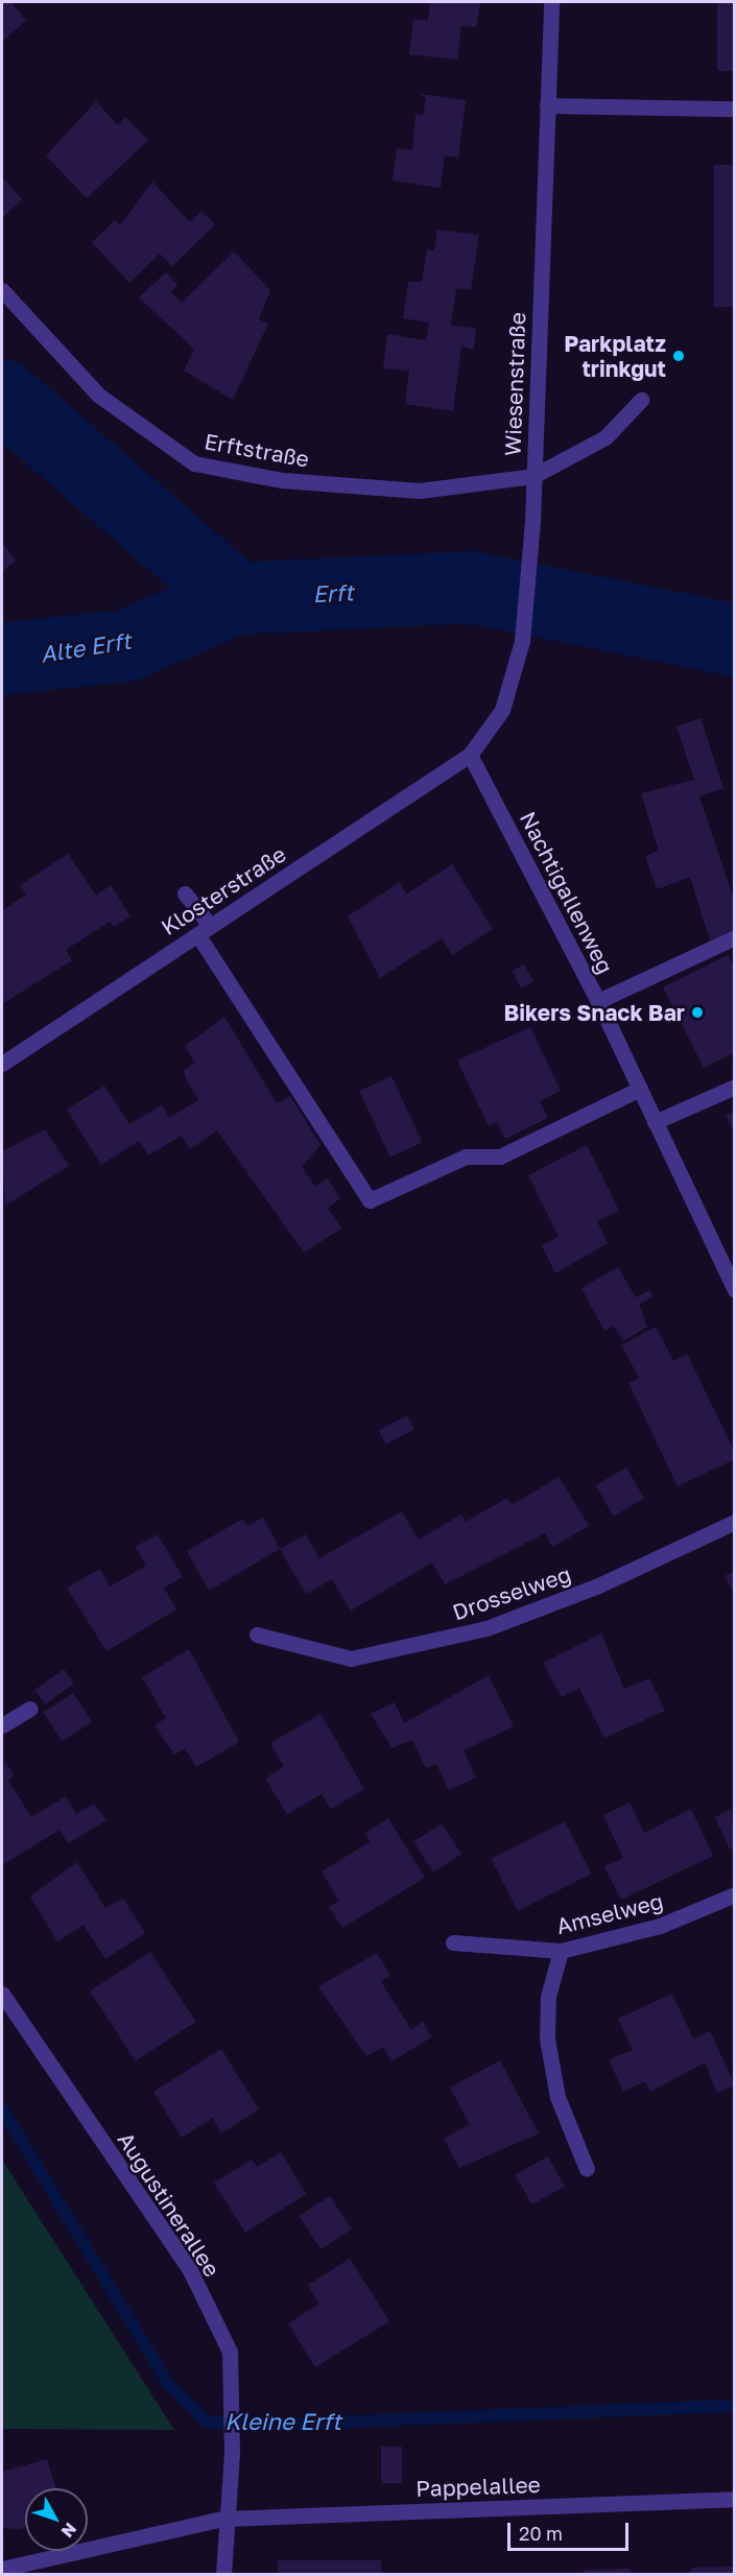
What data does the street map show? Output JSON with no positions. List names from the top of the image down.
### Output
{
  "streets": {
    "street": [
      "Wiesenstraße",
      "Erftstraße",
      "Klosterstraße",
      "Nachtigallenweg",
      "Drosselweg",
      "Amselweg",
      "Augustinerallee",
      "Pappelallee"
    ]
  },
  "crossings": [
    ["Wiesenstraße", "Erftstraße"],
    ["Wiesenstraße", "Klosterstraße"],
    ["Wiesenstraße", "Nachtigallenweg"],
    ["Klosterstraße", "Nachtigallenweg"],
    ["Augustinerallee", "Pappelallee"]
  ],
  "water": ["Erft", "Alte Erft", "Kleine Erft"],
  "places": ["Parkplatz trinkgut", "Bikers Snack Bar"],
  "scale_bar": "20 m",
  "north": "bottom right"
}
